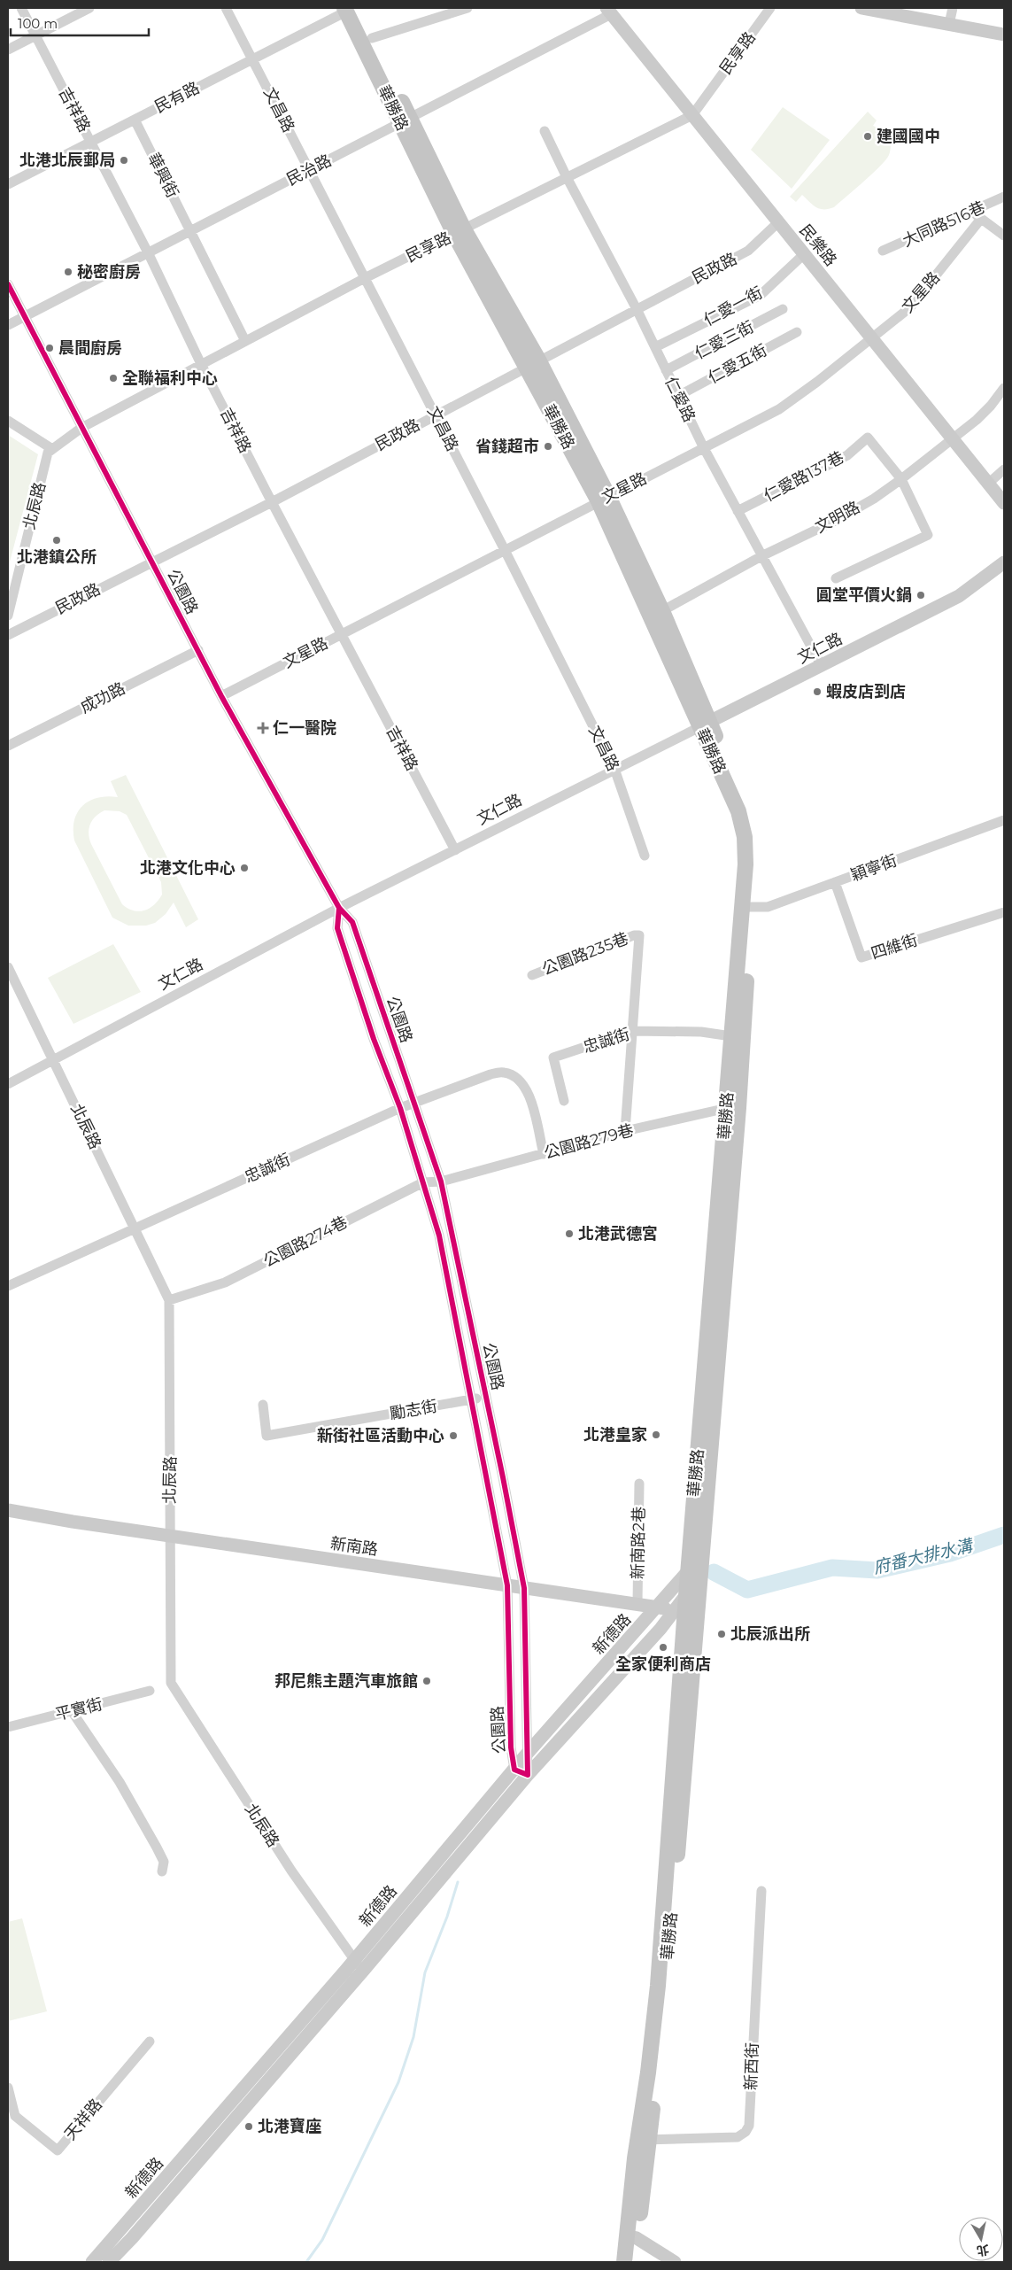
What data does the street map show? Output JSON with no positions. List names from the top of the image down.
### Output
{
  "streets": {
    "main road": [
      "華勝路",
      "民樂路",
      "文仁路",
      "新南路",
      "新德路"
    ],
    "street": [
      "民享路",
      "民有路",
      "吉祥路",
      "文昌路",
      "民治路",
      "華興街",
      "大同路516巷",
      "民政路",
      "文星路",
      "仁愛一街",
      "仁愛三街",
      "仁愛五街",
      "仁愛路",
      "仁愛路137巷",
      "北辰路",
      "文明路",
      "公園路",
      "成功路",
      "穎寧街",
      "四維街",
      "公園路235巷",
      "忠誠街",
      "公園路279巷",
      "公園路274巷",
      "勵志街",
      "新南路2巷",
      "平實街",
      "新西街",
      "天祥路"
    ]
  },
  "crossings": [
    ["民享路", "華勝路"],
    ["民享路", "吉祥路"],
    ["民享路", "文昌路"],
    ["民享路", "華興街"],
    ["民享路", "民樂路"],
    ["民享路", "仁愛路"],
    ["民享路", "北辰路"],
    ["民享路", "公園路"],
    ["民有路", "華勝路"],
    ["民有路", "吉祥路"],
    ["民有路", "文昌路"],
    ["民有路", "華興街"],
    ["華勝路", "民治路"],
    ["華勝路", "民政路"],
    ["華勝路", "文星路"],
    ["華勝路", "文明路"],
    ["華勝路", "文仁路"],
    ["華勝路", "穎寧街"],
    ["華勝路", "忠誠街"],
    ["華勝路", "公園路279巷"],
    ["華勝路", "新南路"],
    ["華勝路", "新德路"],
    ["華勝路", "新西街"],
    ["吉祥路", "民治路"],
    ["吉祥路", "民政路"],
    ["吉祥路", "文星路"],
    ["吉祥路", "文仁路"],
    ["文昌路", "民治路"],
    ["文昌路", "民政路"],
    ["文昌路", "文星路"],
    ["文昌路", "文仁路"],
    ["民治路", "華興街"],
    ["民治路", "民樂路"],
    ["民治路", "公園路"],
    ["民樂路", "民政路"],
    ["民樂路", "文星路"],
    ["民樂路", "仁愛一街"],
    ["民樂路", "文明路"],
    ["民政路", "仁愛路"],
    ["民政路", "公園路"],
    ["文星路", "仁愛路"],
    ["文星路", "公園路"],
    ["仁愛一街", "仁愛路"],
    ["仁愛三街", "仁愛路"],
    ["仁愛五街", "仁愛路"],
    ["仁愛路", "仁愛路137巷"],
    ["仁愛路", "文明路"],
    ["仁愛路", "文仁路"],
    ["仁愛路137巷", "文明路"],
    ["北辰路", "文仁路"],
    ["北辰路", "忠誠街"],
    ["北辰路", "公園路274巷"],
    ["北辰路", "新南路"],
    ["北辰路", "新德路"],
    ["公園路", "文仁路"],
    ["公園路", "成功路"],
    ["公園路", "忠誠街"],
    ["公園路", "公園路279巷"],
    ["公園路", "公園路274巷"],
    ["公園路", "勵志街"],
    ["公園路", "新南路"],
    ["公園路", "新德路"],
    ["穎寧街", "四維街"],
    ["公園路235巷", "忠誠街"],
    ["忠誠街", "公園路279巷"],
    ["公園路279巷", "公園路274巷"],
    ["新南路2巷", "新南路"],
    ["新南路", "新德路"]
  ],
  "water": ["府番大排水溝"],
  "places": {
    "other": [
      "建國國中",
      "北港北辰郵局",
      "秘密廚房",
      "晨間廚房",
      "全聯福利中心",
      "省錢超市",
      "北港鎮公所",
      "圓堂平價火鍋",
      "蝦皮店到店",
      "北港文化中心",
      "北港武德宮",
      "北港皇家",
      "新街社區活動中心",
      "北辰派出所",
      "全家便利商店",
      "邦尼熊主題汽車旅館",
      "北港寶座"
    ],
    "health": ["仁一醫院"]
  },
  "scale_bar": "100 m",
  "north": "bottom"
}
